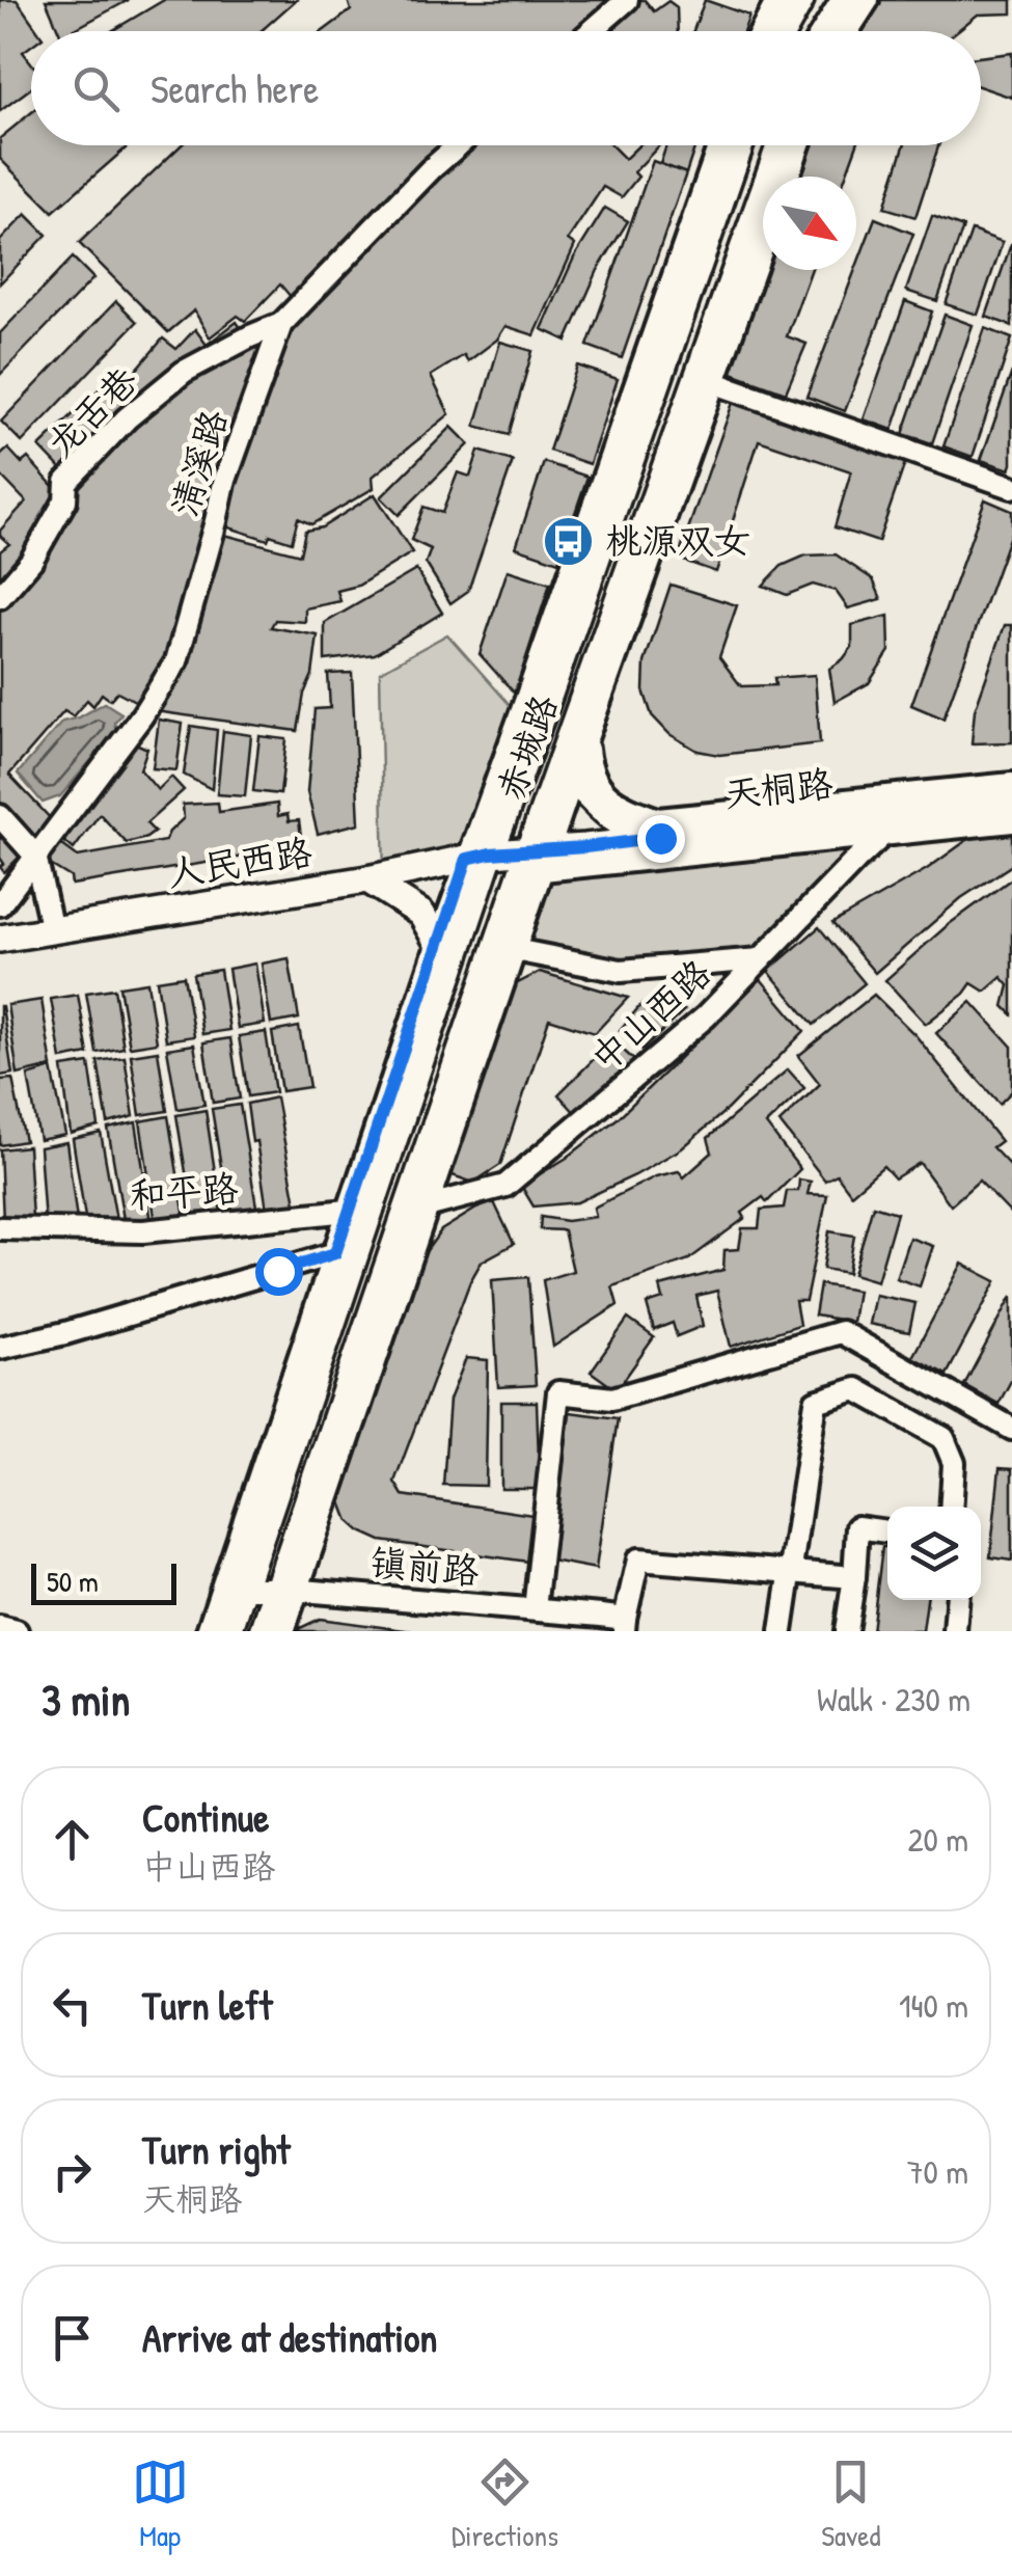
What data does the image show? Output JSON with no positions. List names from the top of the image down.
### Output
{
  "streets": {
    "main road": ["赤城路", "天桐路", "人民西路"],
    "street": [
      "龙舌巷",
      "清溪路",
      "中山西路",
      "和平路",
      "镇前路"
    ]
  },
  "crossings": [
    ["龙舌巷", "清溪路"],
    ["赤城路", "天桐路"],
    ["赤城路", "人民西路"],
    ["赤城路", "中山西路"],
    ["赤城路", "和平路"],
    ["赤城路", "镇前路"],
    ["天桐路", "人民西路"],
    ["天桐路", "中山西路"]
  ],
  "places": {
    "bus stop": ["桃源双女"]
  },
  "scale_bar": "50 m",
  "north": "bottom right",
  "page": {
    "search": "Search here",
    "scale": "50 m",
    "heading": ["3 min", "Walk · 230 m"],
    "list": [
      ["Continue", "中山西路", "20 m"],
      ["Turn left", "140 m"],
      ["Turn right", "天桐路", "70 m"],
      "Arrive at destination"
    ],
    "nav": ["Map", "Directions", "Saved"]
  }
}
